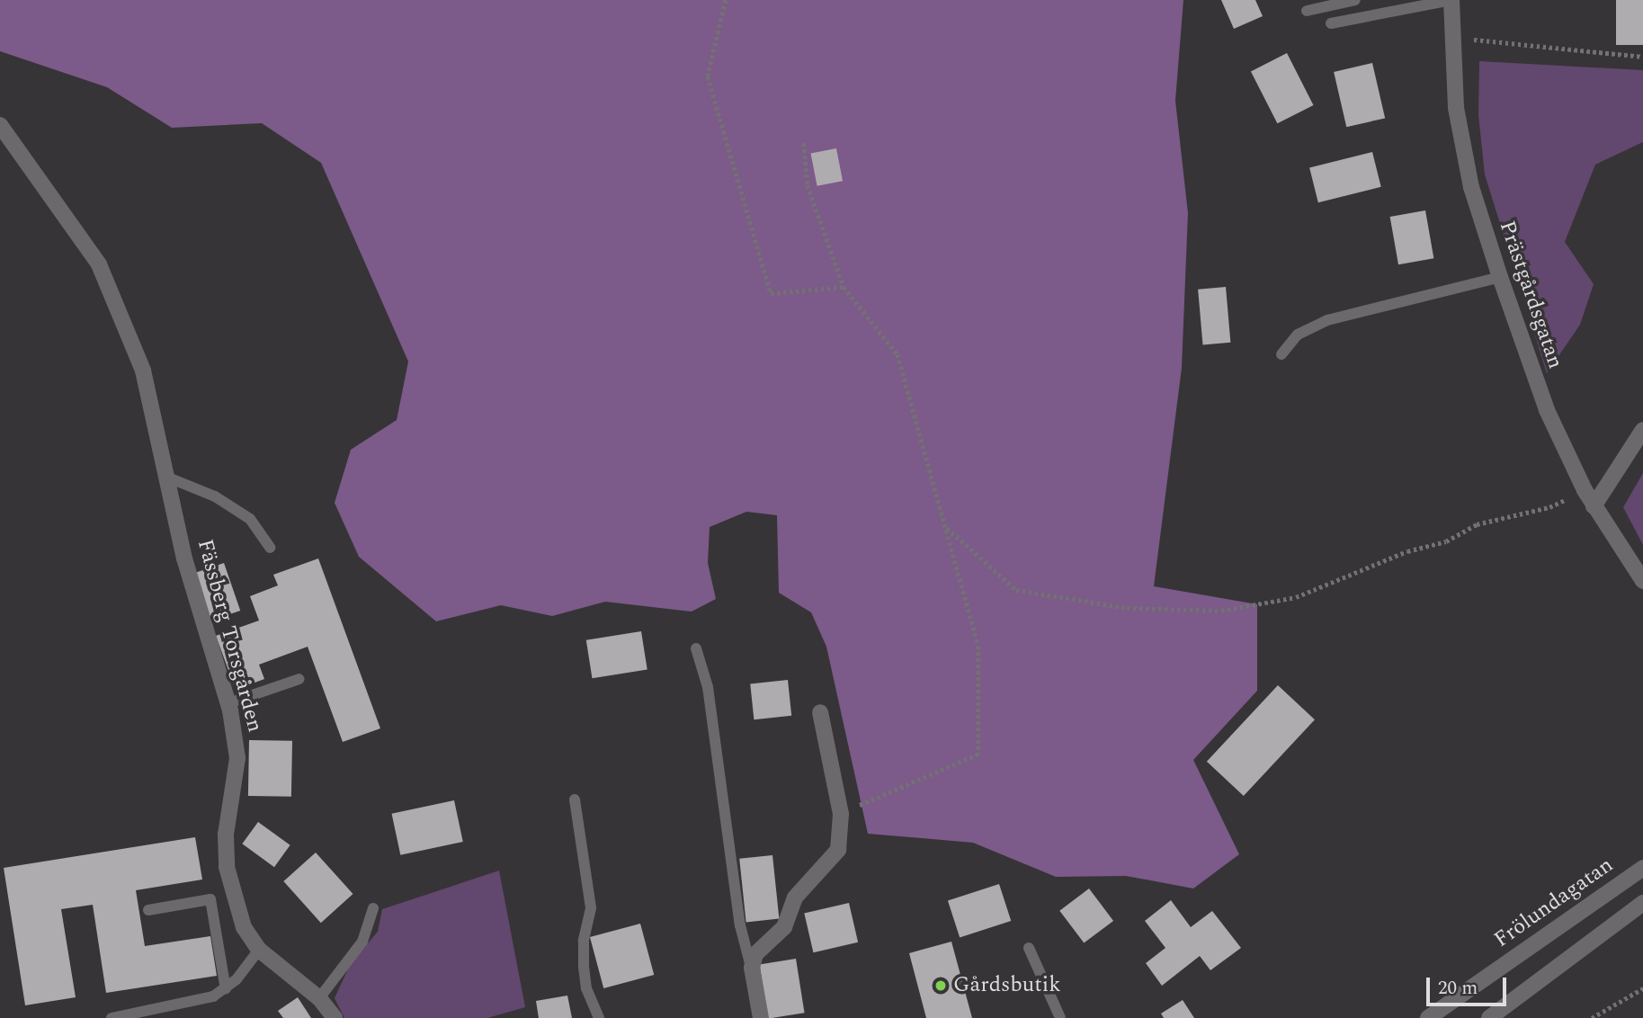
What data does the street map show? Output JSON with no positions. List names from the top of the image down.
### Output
{
  "streets": {
    "street": ["Prästgårdsgatan", "Fässberg Torsgården", "Frölundagatan"]
  },
  "places": ["Gårdsbutik"],
  "scale_bar": "20 m"
}
